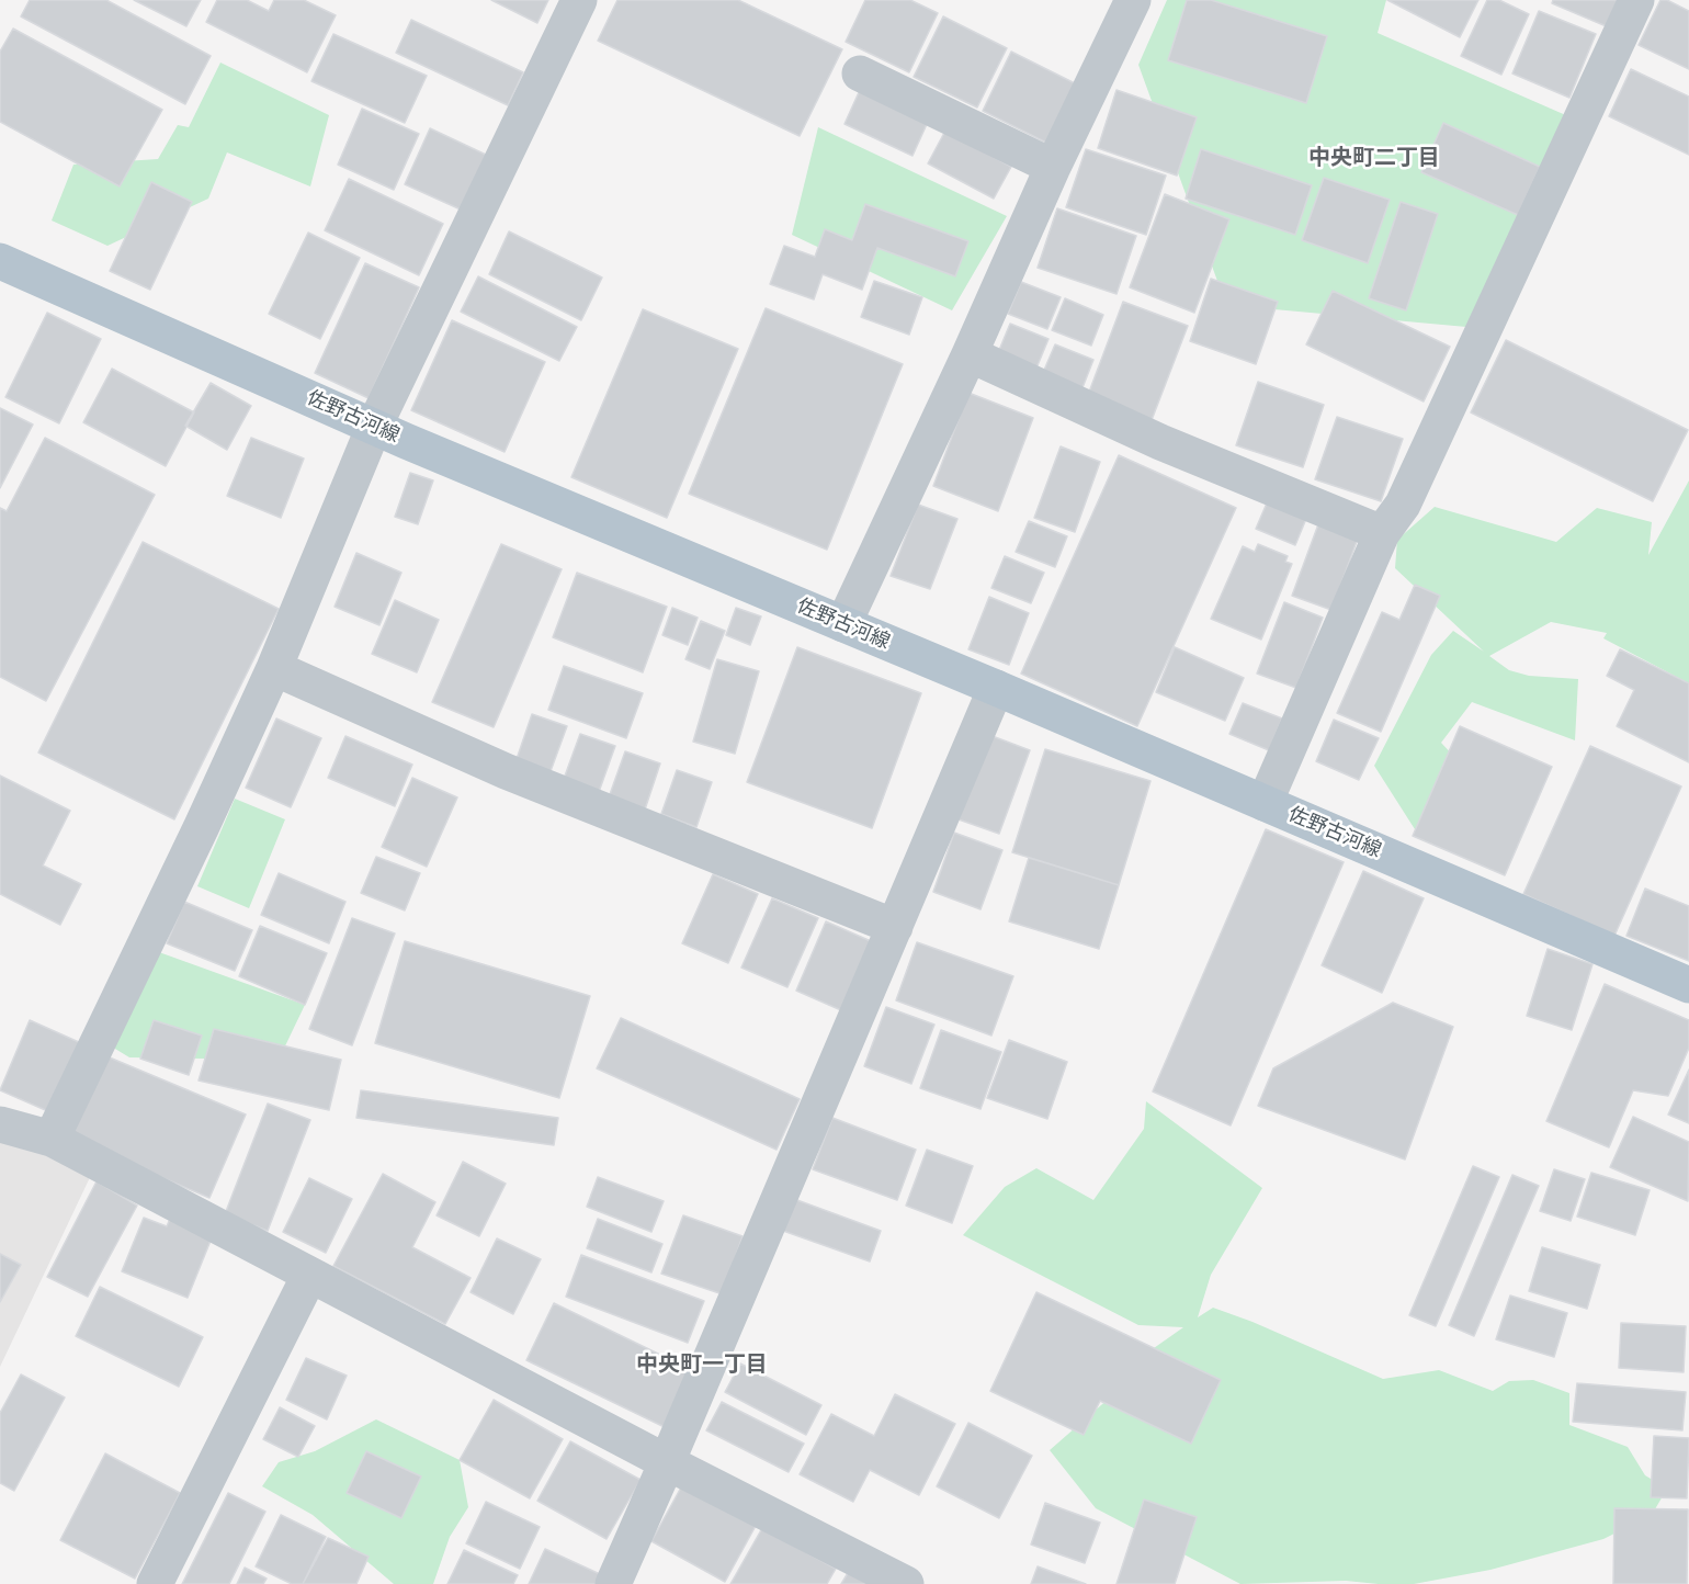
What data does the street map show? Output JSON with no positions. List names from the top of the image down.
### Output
{
  "streets": {
    "main road": ["佐野古河線"]
  },
  "districts": ["中央町二丁目", "中央町一丁目"]
}
